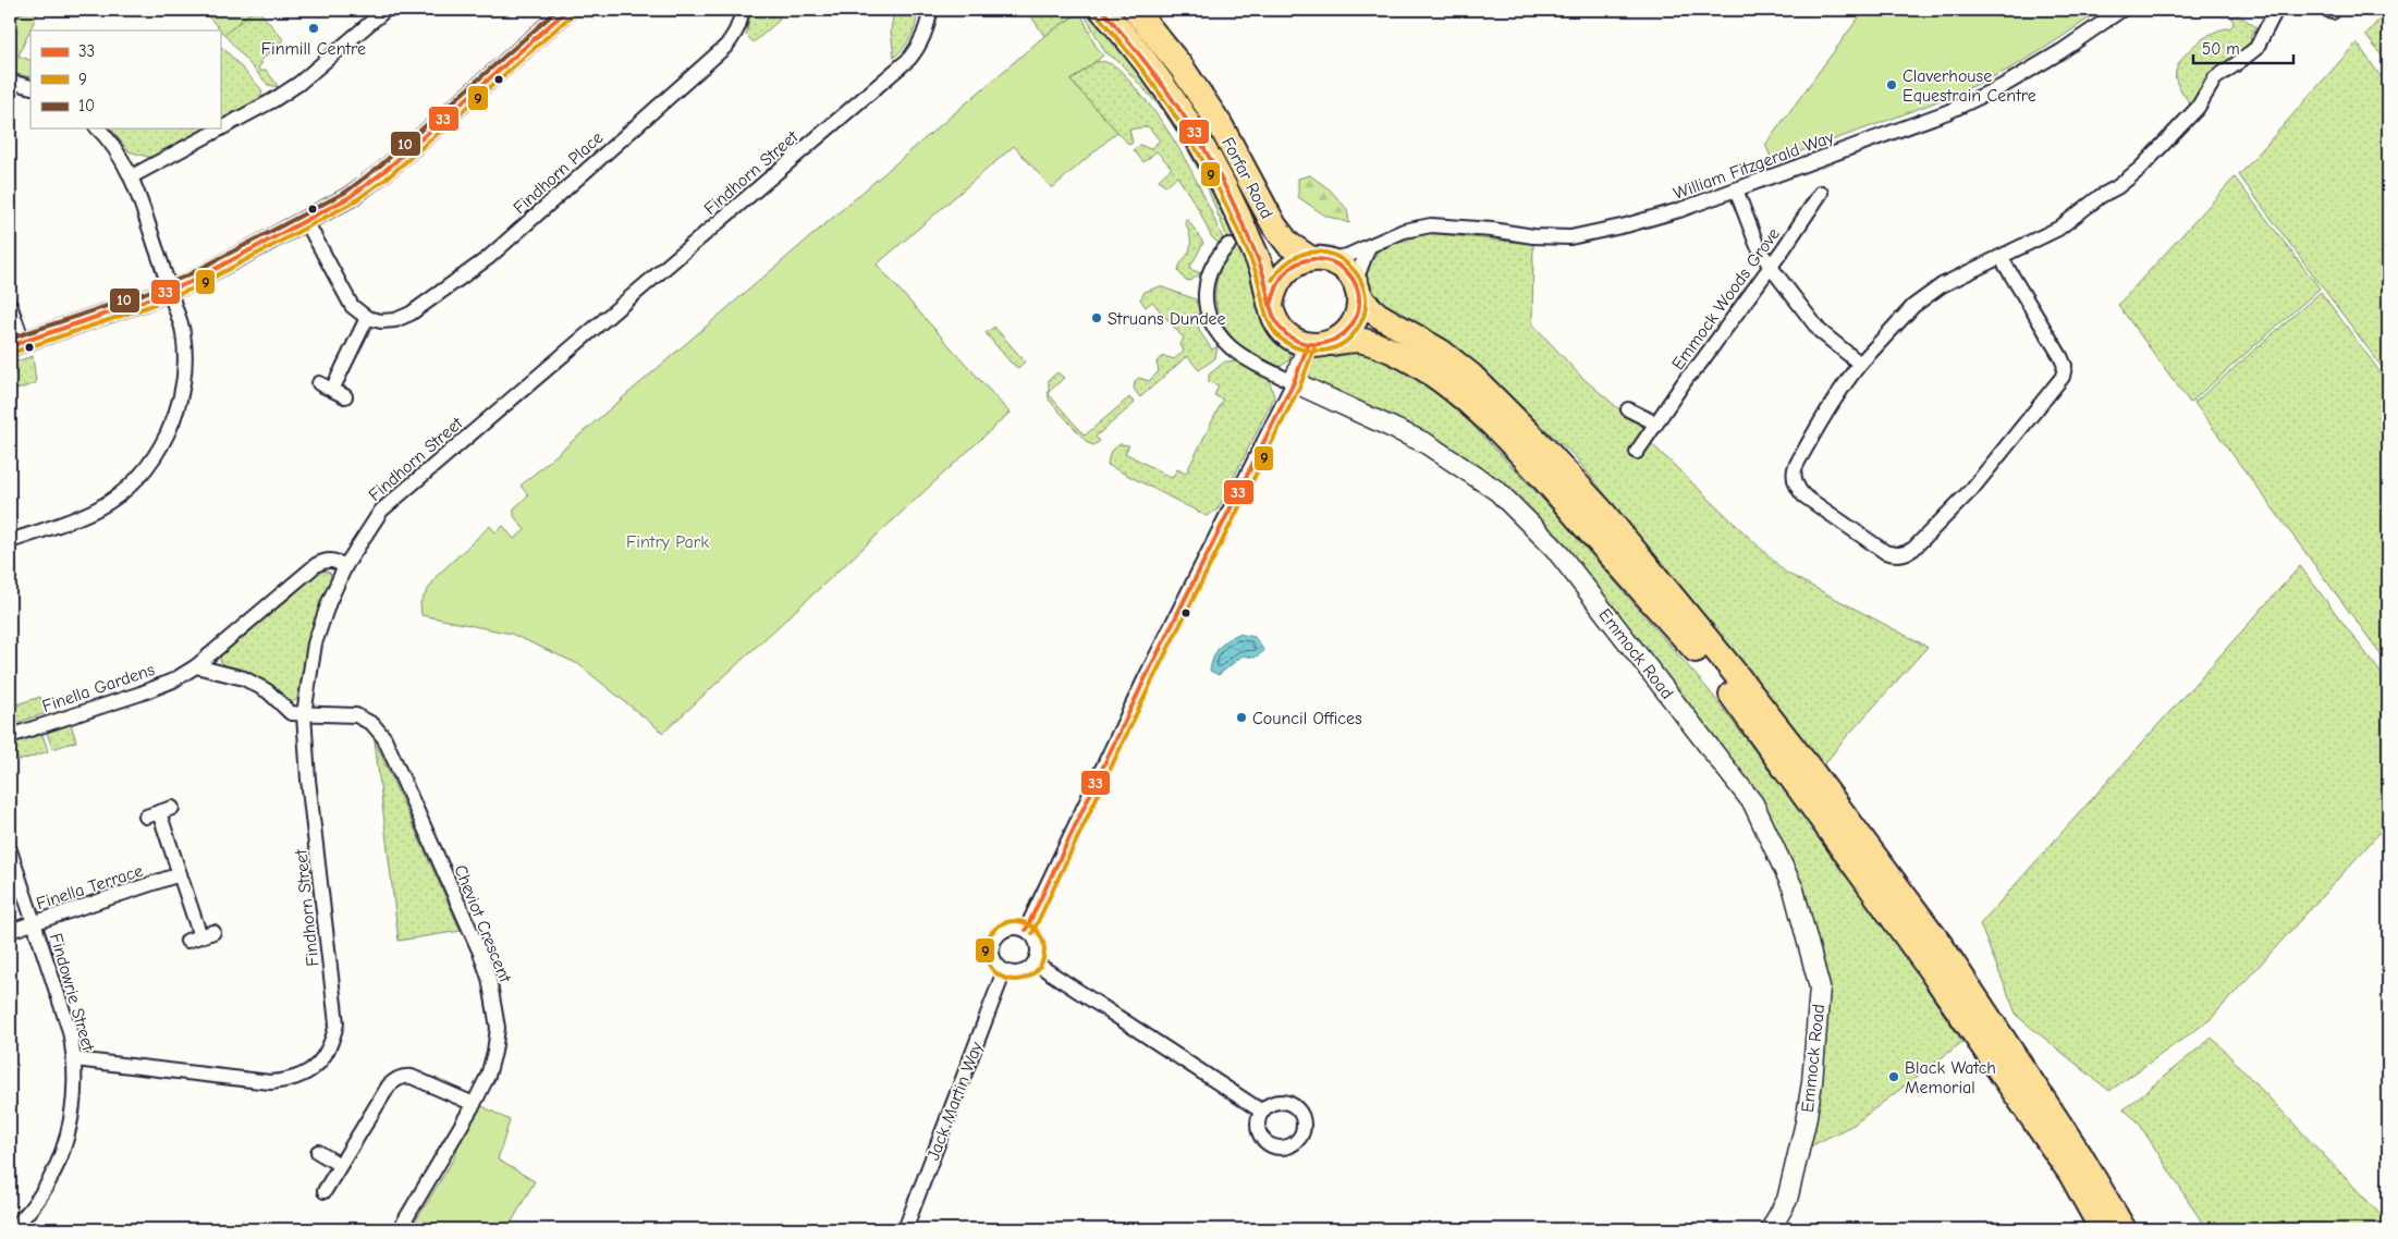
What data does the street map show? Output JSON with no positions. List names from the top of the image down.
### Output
{
  "streets": {
    "highway": ["Forfar Road"],
    "street": [
      "William Fitzgerald Way",
      "Findhorn Place",
      "Findhorn Street",
      "Emmock Woods Grove",
      "Emmock Road",
      "Finella Gardens",
      "Finella Terrace",
      "Cheviot Crescent",
      "Findowrie Street",
      "Jack Martin Way"
    ]
  },
  "crossings": [
    ["William Fitzgerald Way", "Forfar Road"],
    ["Findhorn Street", "Finella Gardens"],
    ["Findhorn Street", "Cheviot Crescent"],
    ["Findhorn Street", "Findowrie Street"],
    ["Finella Terrace", "Findowrie Street"]
  ],
  "parks": ["Fintry Park"],
  "places": [
    "Finmill Centre",
    "Claverhouse Equestrain Centre",
    "Struans Dundee",
    "Council Offices",
    "Black Watch Memorial"
  ],
  "lines": ["transit line 33", "transit line 10", "transit line 9"],
  "legend": ["33", "9", "10"],
  "scale_bar": "50 m"
}
